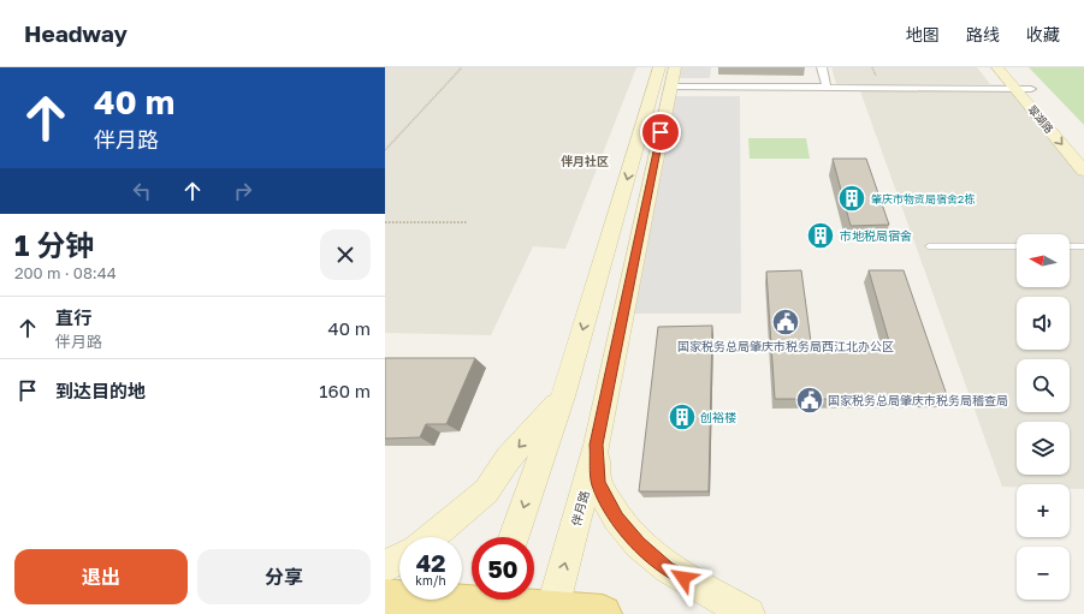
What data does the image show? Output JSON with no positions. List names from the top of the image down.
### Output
{
  "streets": {
    "street": ["翠湖路", "伴月路"]
  },
  "districts": ["伴月社区"],
  "places": {
    "building": ["肇庆市物资局宿舍2栋", "市地税局宿舍", "创裕楼"],
    "public building": ["国家税务总局肇庆市税务局西江北办公区", "国家税务总局肇庆市税务局稽查局"]
  },
  "north": "left",
  "page": {
    "header": "Headway",
    "nav": ["地图", "路线", "收藏"],
    "turn": ["40 m", "伴月路"],
    "heading": ["1 分钟", "200 m · 08:44"],
    "map_buttons": ["+", "−"],
    "list": [
      {
        "name": "直行",
        "note": "伴月路",
        "value": "40 m"
      },
      {
        "name": "到达目的地",
        "value": "160 m"
      }
    ],
    "speed": "42 km/h",
    "limit": "50",
    "buttons": ["退出", "分享"]
  }
}
